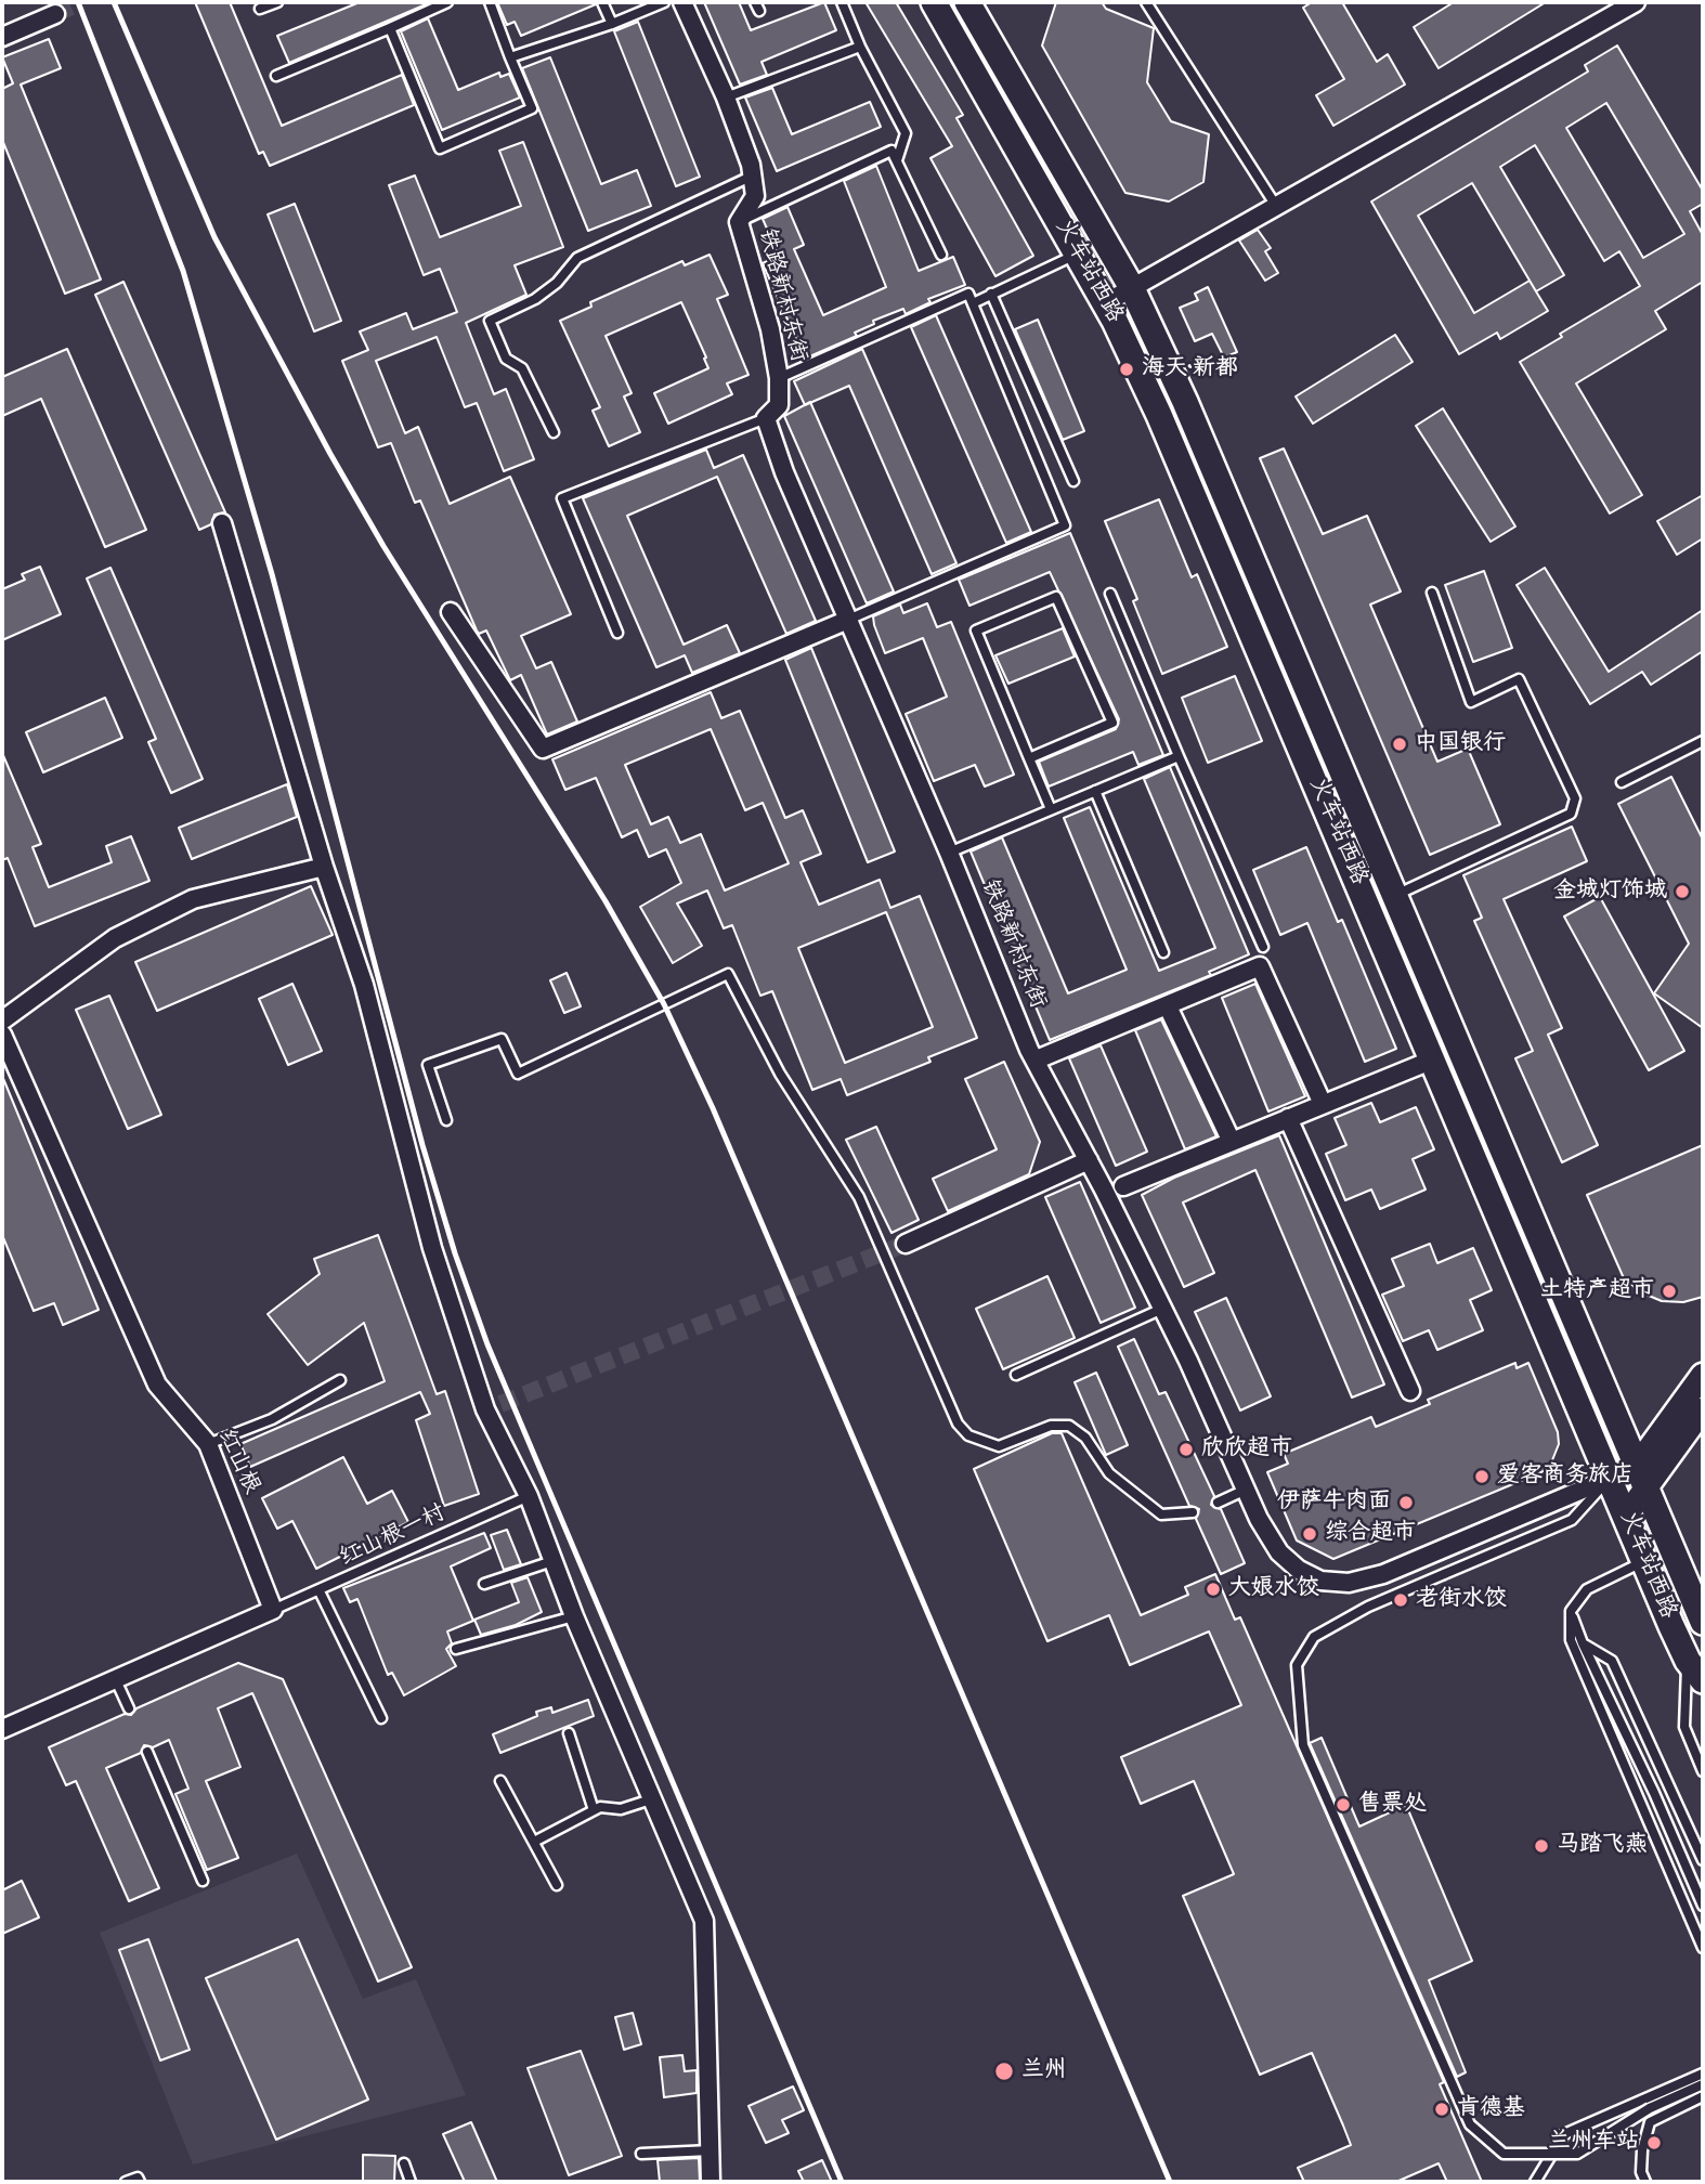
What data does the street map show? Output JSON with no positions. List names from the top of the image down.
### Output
{
  "streets": {
    "main road": ["火车站西路"],
    "street": ["铁路新村东街", "红山根"],
    "lane": ["红山根一村"]
  },
  "crossings": [
    ["火车站西路", "铁路新村东街"],
    ["红山根", "红山根一村"]
  ],
  "places": [
    "海天·新都",
    "中国银行",
    "金城灯饰城",
    "土特产超市",
    "欣欣超市",
    "爱客商务旅店",
    "伊萨牛肉面",
    "综合超市",
    "大娘水饺",
    "老街水饺",
    "售票处",
    "马踏飞燕",
    "兰州",
    "肯德基",
    "兰州车站"
  ]
}
